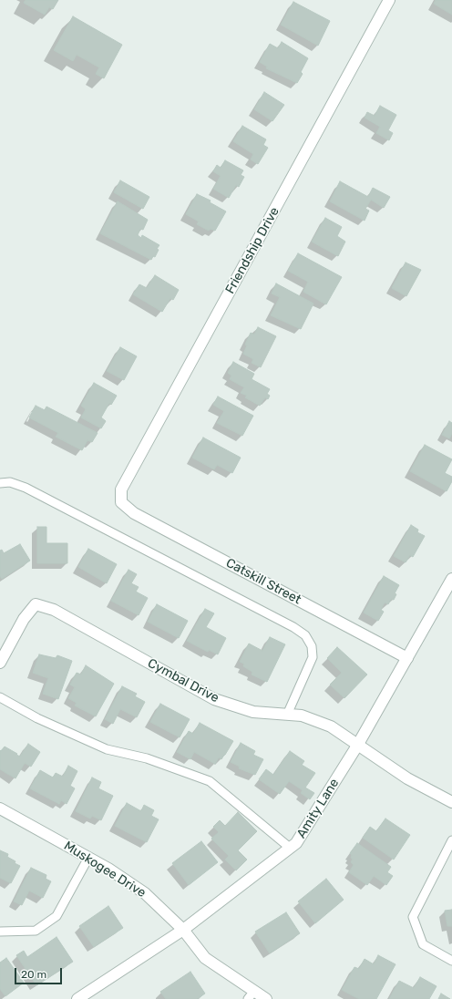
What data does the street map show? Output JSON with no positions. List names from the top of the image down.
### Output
{
  "streets": {
    "street": [
      "Friendship Drive",
      "Catskill Street",
      "Cymbal Drive",
      "Amity Lane",
      "Muskogee Drive"
    ]
  },
  "crossings": [
    ["Friendship Drive", "Catskill Street"],
    ["Catskill Street", "Amity Lane"],
    ["Cymbal Drive", "Amity Lane"],
    ["Amity Lane", "Muskogee Drive"]
  ],
  "scale_bar": "20 m"
}
